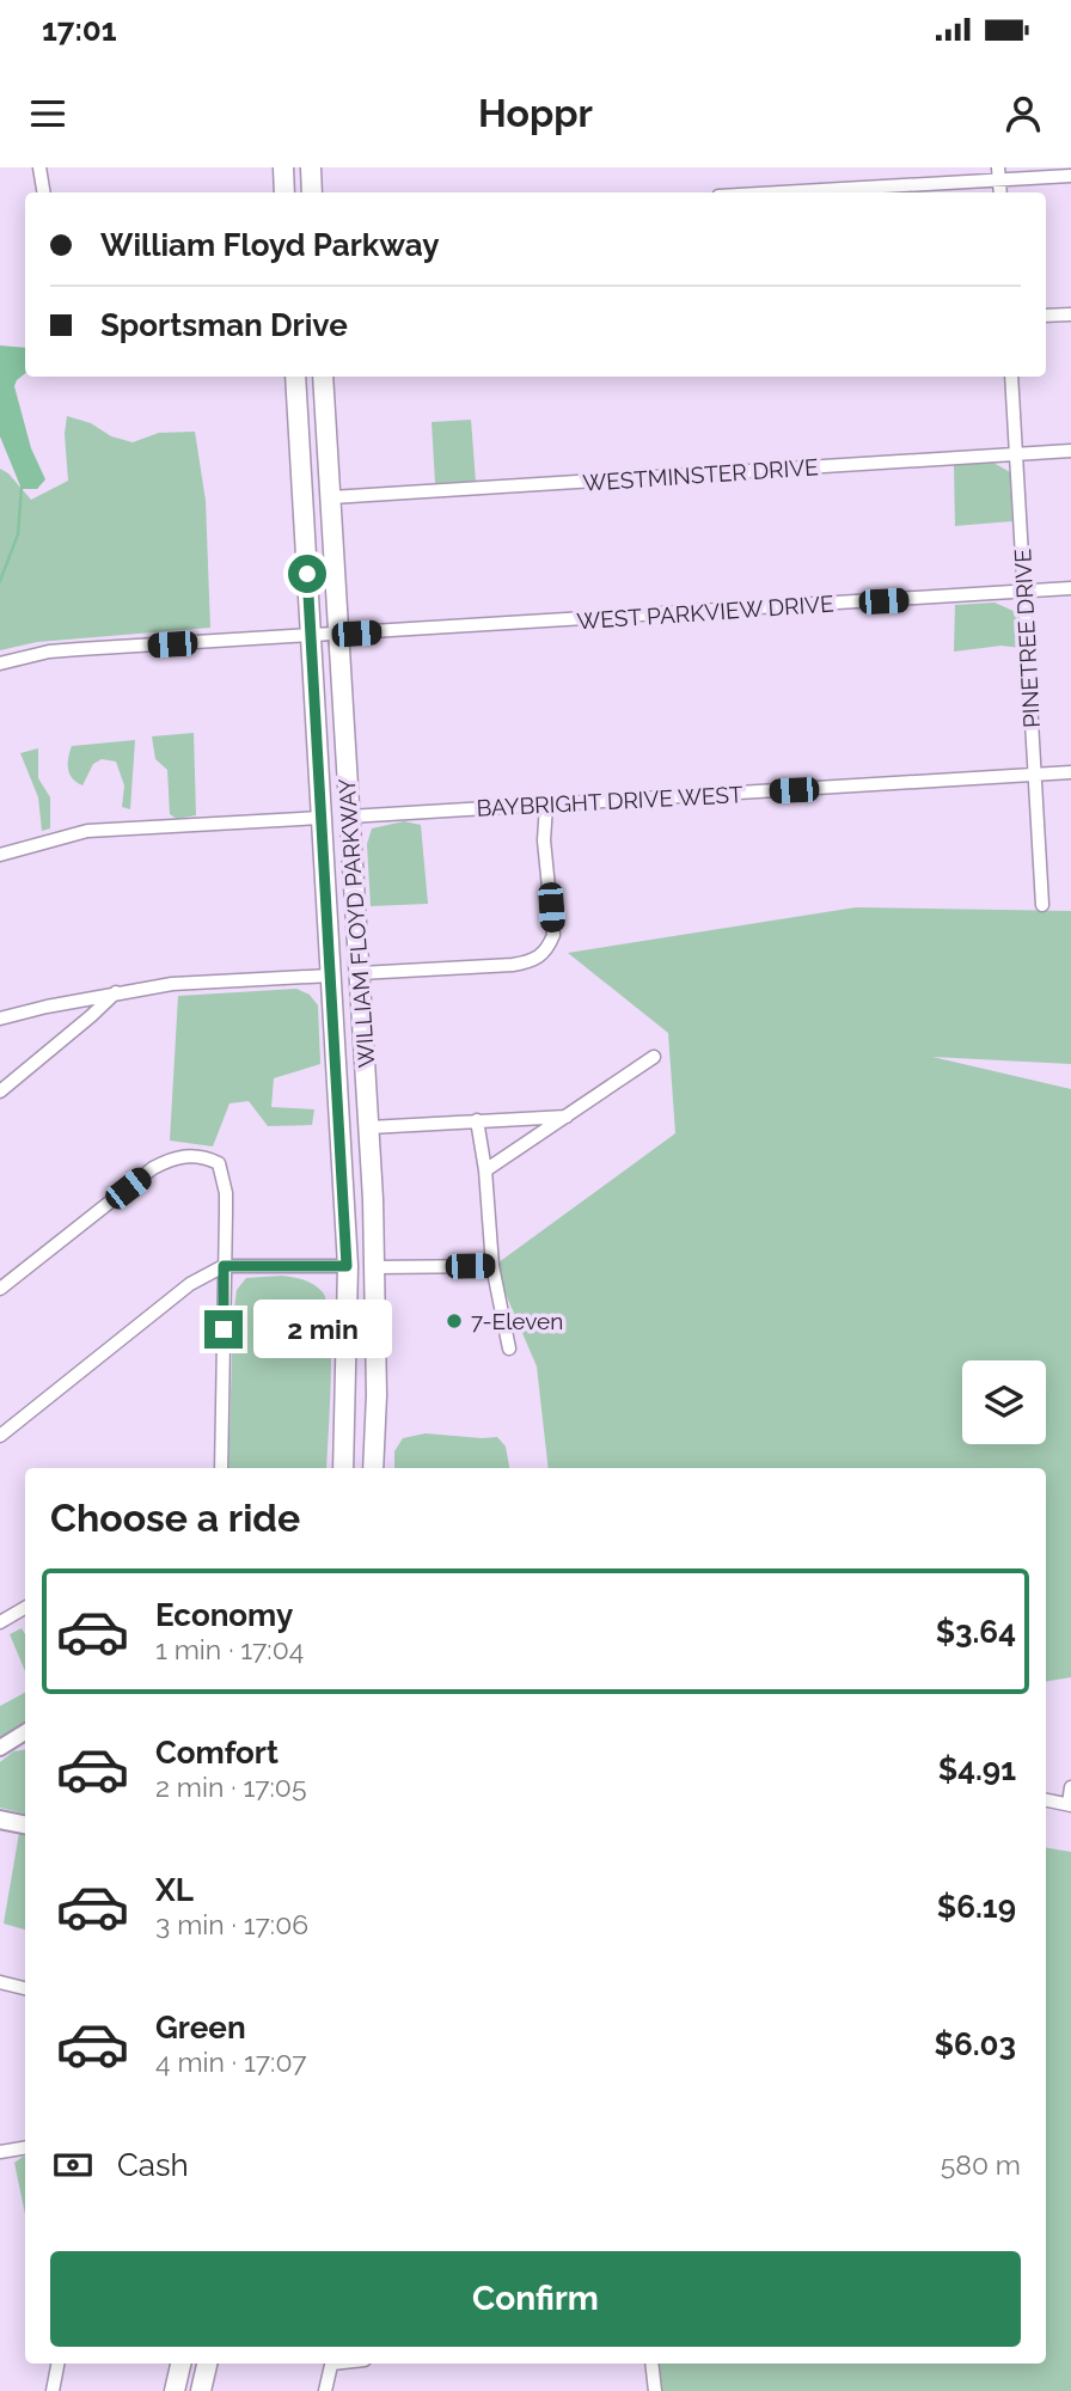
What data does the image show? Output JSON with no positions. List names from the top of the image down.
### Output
{
  "streets": {
    "highway": ["WILLIAM FLOYD PARKWAY"],
    "street": [
      "WESTMINSTER DRIVE",
      "WEST PARKVIEW DRIVE",
      "PINETREE DRIVE",
      "BAYBRIGHT DRIVE WEST"
    ]
  },
  "crossings": [
    ["WESTMINSTER DRIVE", "PINETREE DRIVE"],
    ["WESTMINSTER DRIVE", "WILLIAM FLOYD PARKWAY"],
    ["WEST PARKVIEW DRIVE", "PINETREE DRIVE"],
    ["WEST PARKVIEW DRIVE", "WILLIAM FLOYD PARKWAY"],
    ["PINETREE DRIVE", "BAYBRIGHT DRIVE WEST"],
    ["BAYBRIGHT DRIVE WEST", "WILLIAM FLOYD PARKWAY"]
  ],
  "places": ["7-Eleven"],
  "page": {
    "status": "17:01",
    "header": "Hoppr",
    "banner": ["William Floyd Parkway", "Sportsman Drive"],
    "bubble": "2 min",
    "heading": "Choose a ride",
    "list": [
      {
        "name": "Economy",
        "note": "1 min · 17:04",
        "value": "$3.64"
      },
      {
        "name": "Comfort",
        "note": "2 min · 17:05",
        "value": "$4.91"
      },
      {
        "name": "XL",
        "note": "3 min · 17:06",
        "value": "$6.19"
      },
      {
        "name": "Green",
        "note": "4 min · 17:07",
        "value": "$6.03"
      }
    ],
    "pay": ["Cash", "580 m"],
    "buttons": "Confirm"
  }
}
